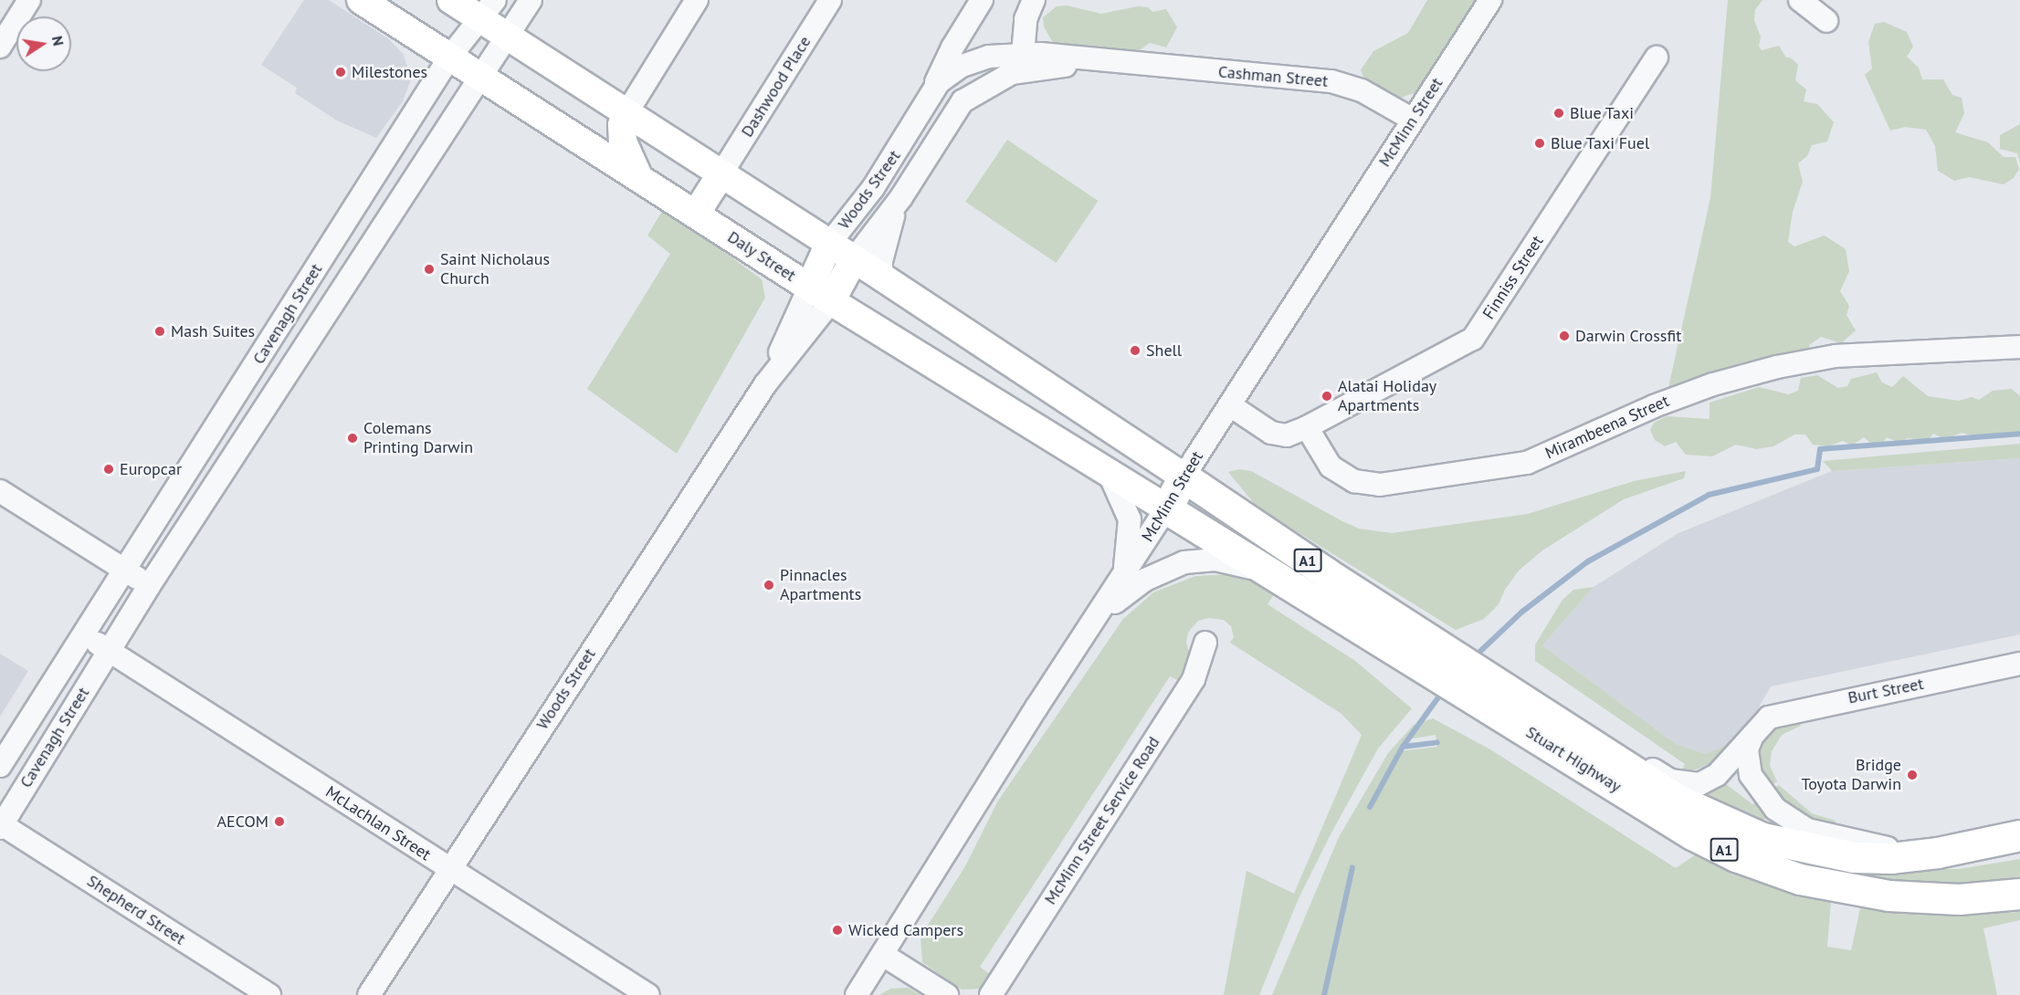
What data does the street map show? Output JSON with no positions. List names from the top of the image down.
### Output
{
  "streets": {
    "highway": ["McMinn Street", "A1", "Stuart Highway"],
    "main road": ["Daly Street"],
    "street": [
      "Cashman Street",
      "Dashwood Place",
      "Woods Street",
      "Finniss Street",
      "Cavenagh Street",
      "Mirambeena Street",
      "Burt Street",
      "McMinn Street Service Road",
      "McLachlan Street",
      "Shepherd Street"
    ]
  },
  "crossings": [
    ["Cashman Street", "McMinn Street"],
    ["Cashman Street", "Woods Street"],
    ["McMinn Street", "Daly Street"],
    ["McMinn Street", "Stuart Highway"],
    ["Woods Street", "Daly Street"],
    ["Woods Street", "McLachlan Street"],
    ["Daly Street", "Cavenagh Street"],
    ["Daly Street", "Stuart Highway"],
    ["Finniss Street", "Mirambeena Street"],
    ["Cavenagh Street", "McLachlan Street"],
    ["Cavenagh Street", "Shepherd Street"],
    ["Burt Street", "Stuart Highway"]
  ],
  "places": [
    "Milestones",
    "Blue Taxi",
    "Blue Taxi Fuel",
    "Saint Nicholaus Church",
    "Mash Suites",
    "Darwin Crossfit",
    "Shell",
    "Alatai Holiday Apartments",
    "Colemans Printing Darwin",
    "Europcar",
    "Pinnacles Apartments",
    "Bridge Toyota Darwin",
    "AECOM",
    "Wicked Campers"
  ],
  "north": "right"
}
